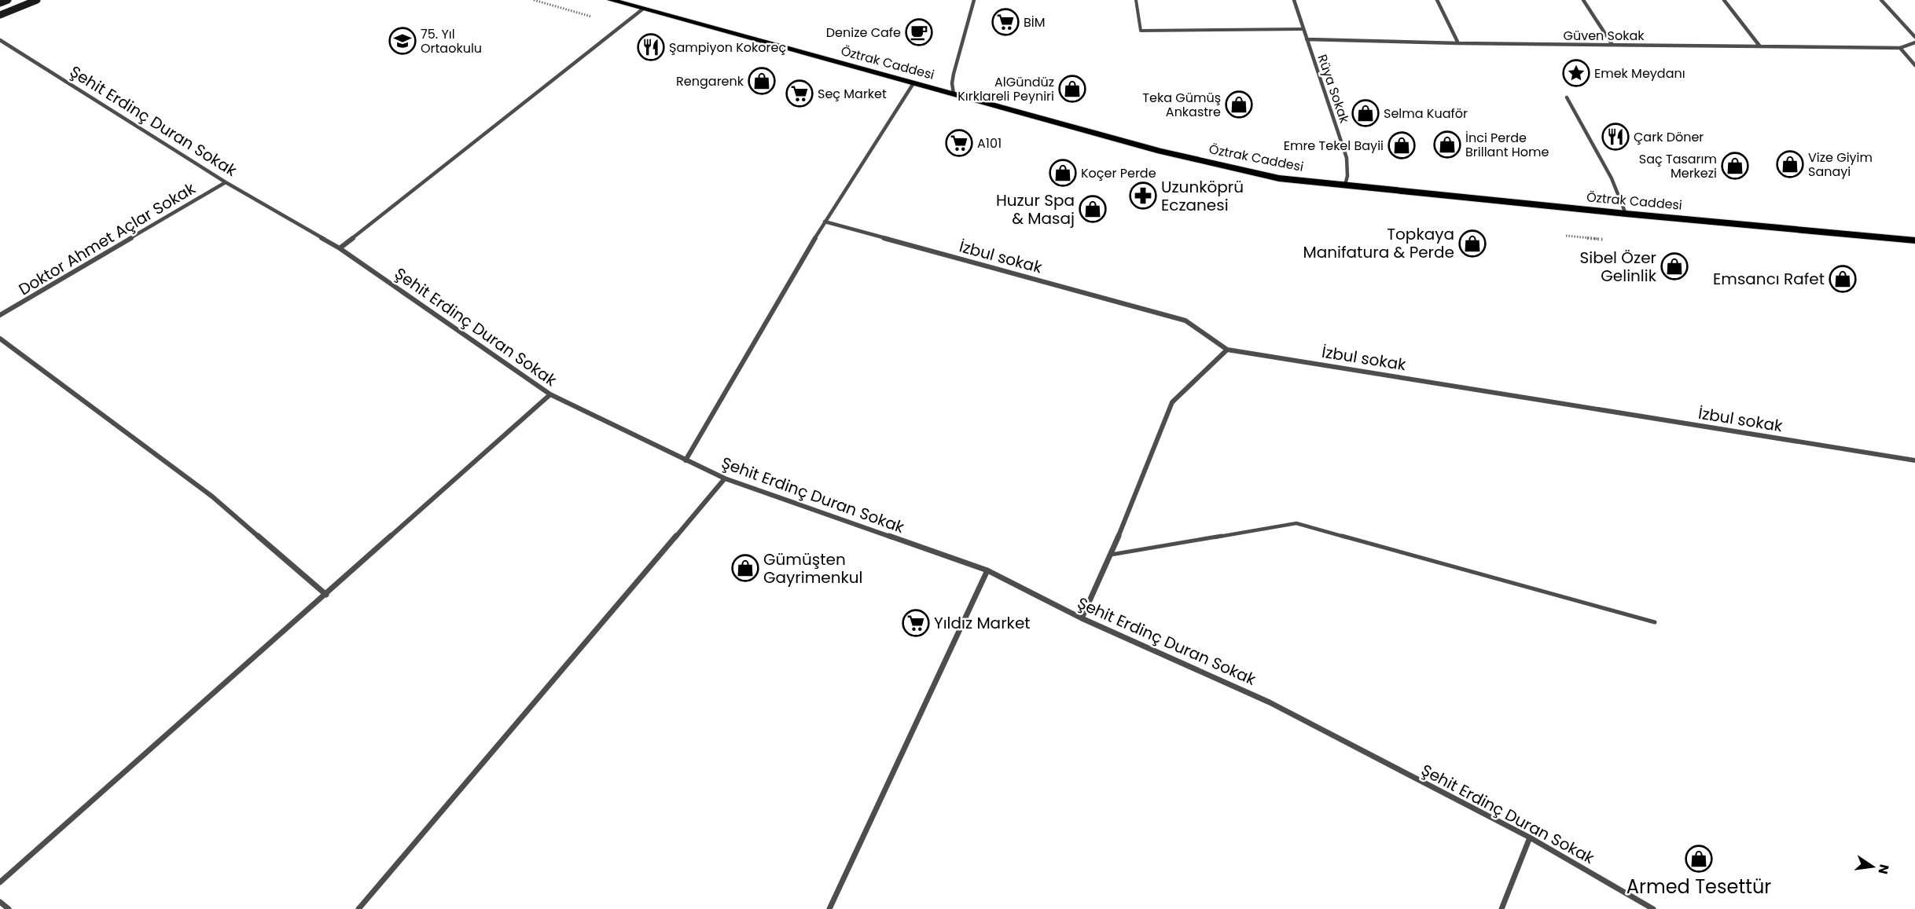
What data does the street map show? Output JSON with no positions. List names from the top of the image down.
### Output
{
  "streets": {
    "main road": ["Öztrak Caddesi"],
    "street": [
      "Güven Sokak",
      "Rüya Sokak",
      "Şehit Erdinç Duran Sokak",
      "Doktor Ahmet Açlar Sokak",
      "İzbul sokak"
    ]
  },
  "crossings": [
    ["Güven Sokak", "Rüya Sokak"],
    ["Öztrak Caddesi", "Rüya Sokak"],
    ["Şehit Erdinç Duran Sokak", "Doktor Ahmet Açlar Sokak"]
  ],
  "places": {
    "supermarket": [
      "BİM",
      "Seç Market",
      "A101",
      "Yıldız Market"
    ],
    "cafe": ["Denize Cafe"],
    "school or university": ["75. Yıl Ortaokulu"],
    "restaurant": ["Şampiyon Kokoreç", "Çark Döner"],
    "place": ["Emek Meydanı"],
    "shop": [
      "Rengarenk",
      "AlGündüz Kırklareli Peyniri",
      "Teka Gümüş Ankastre",
      "Selma Kuaför",
      "İnci Perde Brillant Home",
      "Emre Tekel Bayii",
      "Vize Giyim Sanayi",
      "Saç Tasarım Merkezi",
      "Koçer Perde",
      "Huzur Spa & Masaj",
      "Topkaya Manifatura & Perde",
      "Sibel Özer Gelinlik",
      "Emsancı Rafet",
      "Gümüşten Gayrimenkul",
      "Armed Tesettür"
    ],
    "pharmacy": ["Uzunköprü Eczanesi"]
  },
  "north": "right"
}
